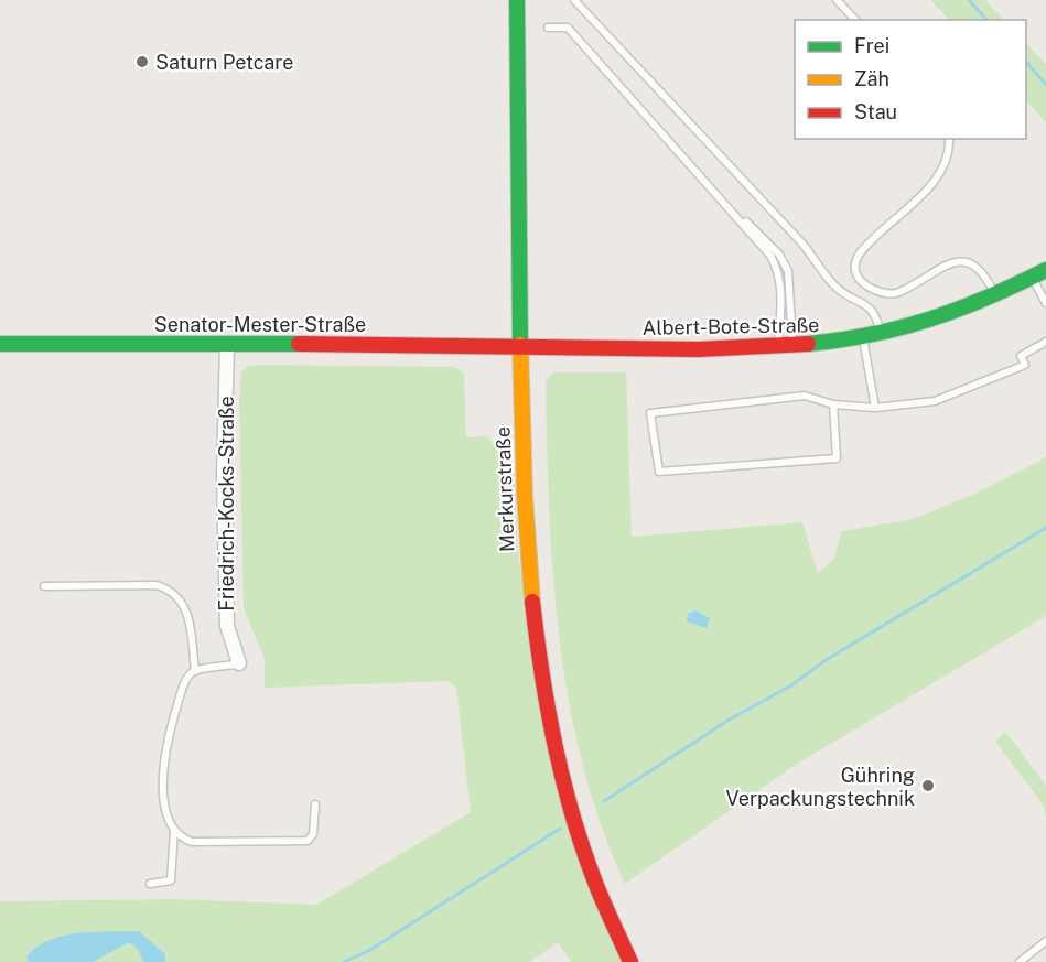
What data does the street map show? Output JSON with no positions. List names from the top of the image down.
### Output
{
  "streets": {
    "street": [
      "Senator-Mester-Straße",
      "Albert-Bote-Straße",
      "Merkurstraße",
      "Friedrich-Kocks-Straße"
    ]
  },
  "crossings": [
    ["Senator-Mester-Straße", "Albert-Bote-Straße"],
    ["Senator-Mester-Straße", "Merkurstraße"],
    ["Senator-Mester-Straße", "Friedrich-Kocks-Straße"],
    ["Albert-Bote-Straße", "Merkurstraße"]
  ],
  "places": ["Saturn Petcare", "Gühring Verpackungstechnik"],
  "legend": ["Frei", "Zäh", "Stau"]
}
